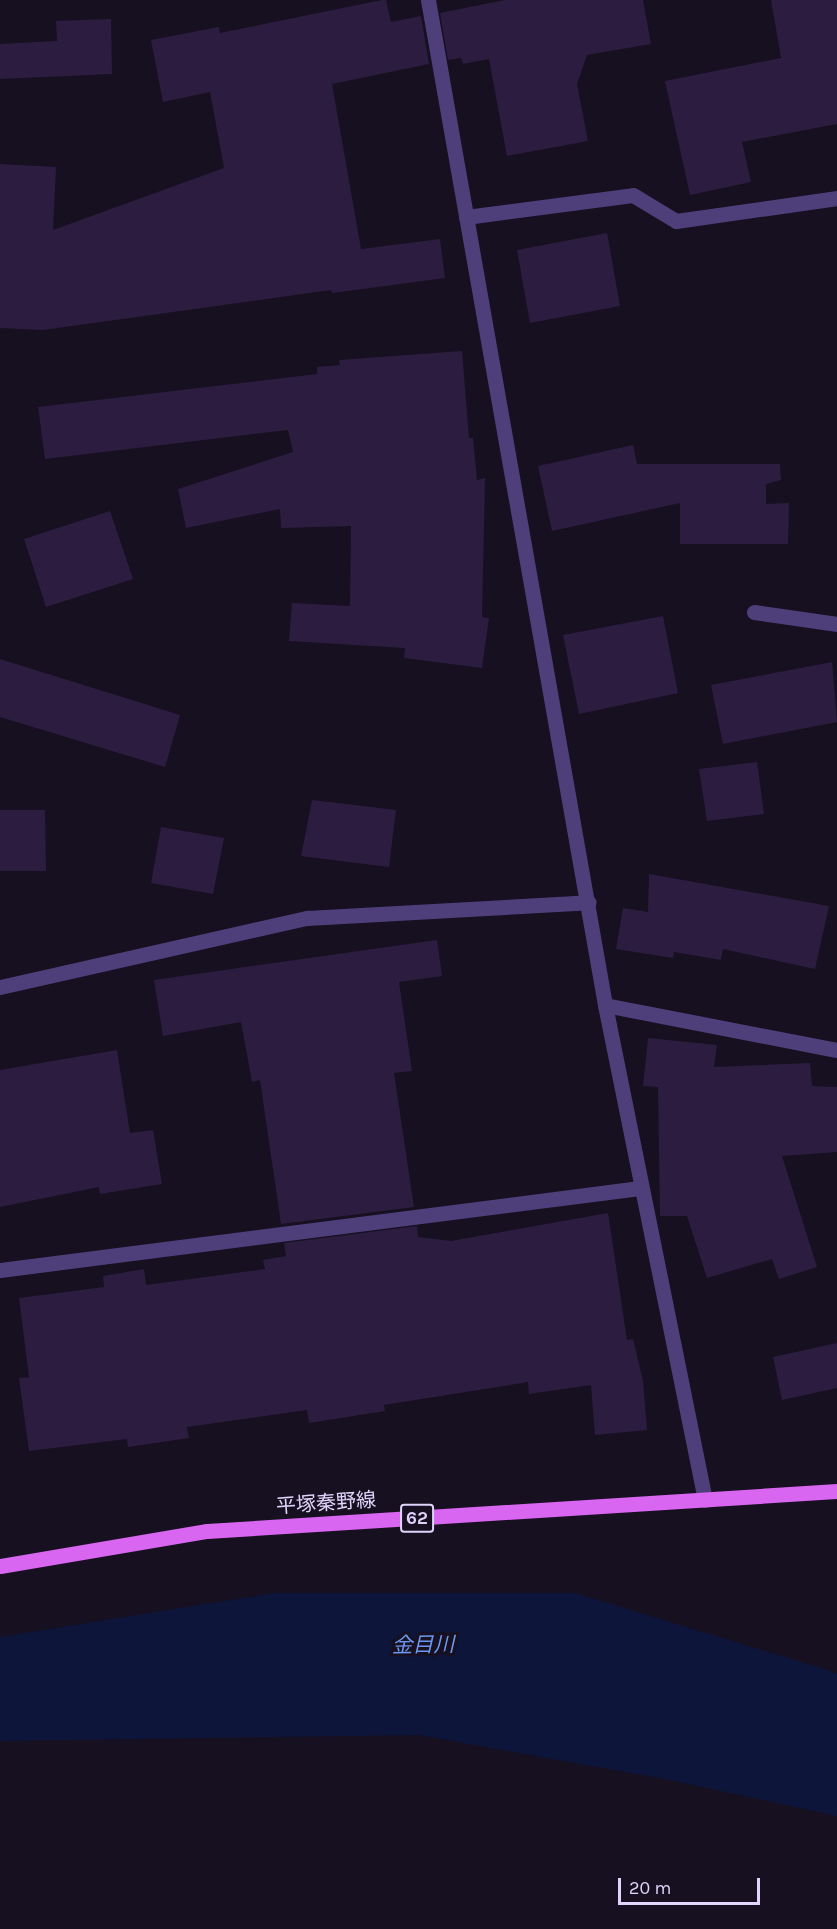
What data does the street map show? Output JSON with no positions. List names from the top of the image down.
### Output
{
  "streets": {
    "main road": ["平塚秦野線", "62"]
  },
  "water": ["金目川"],
  "scale_bar": "20 m"
}
